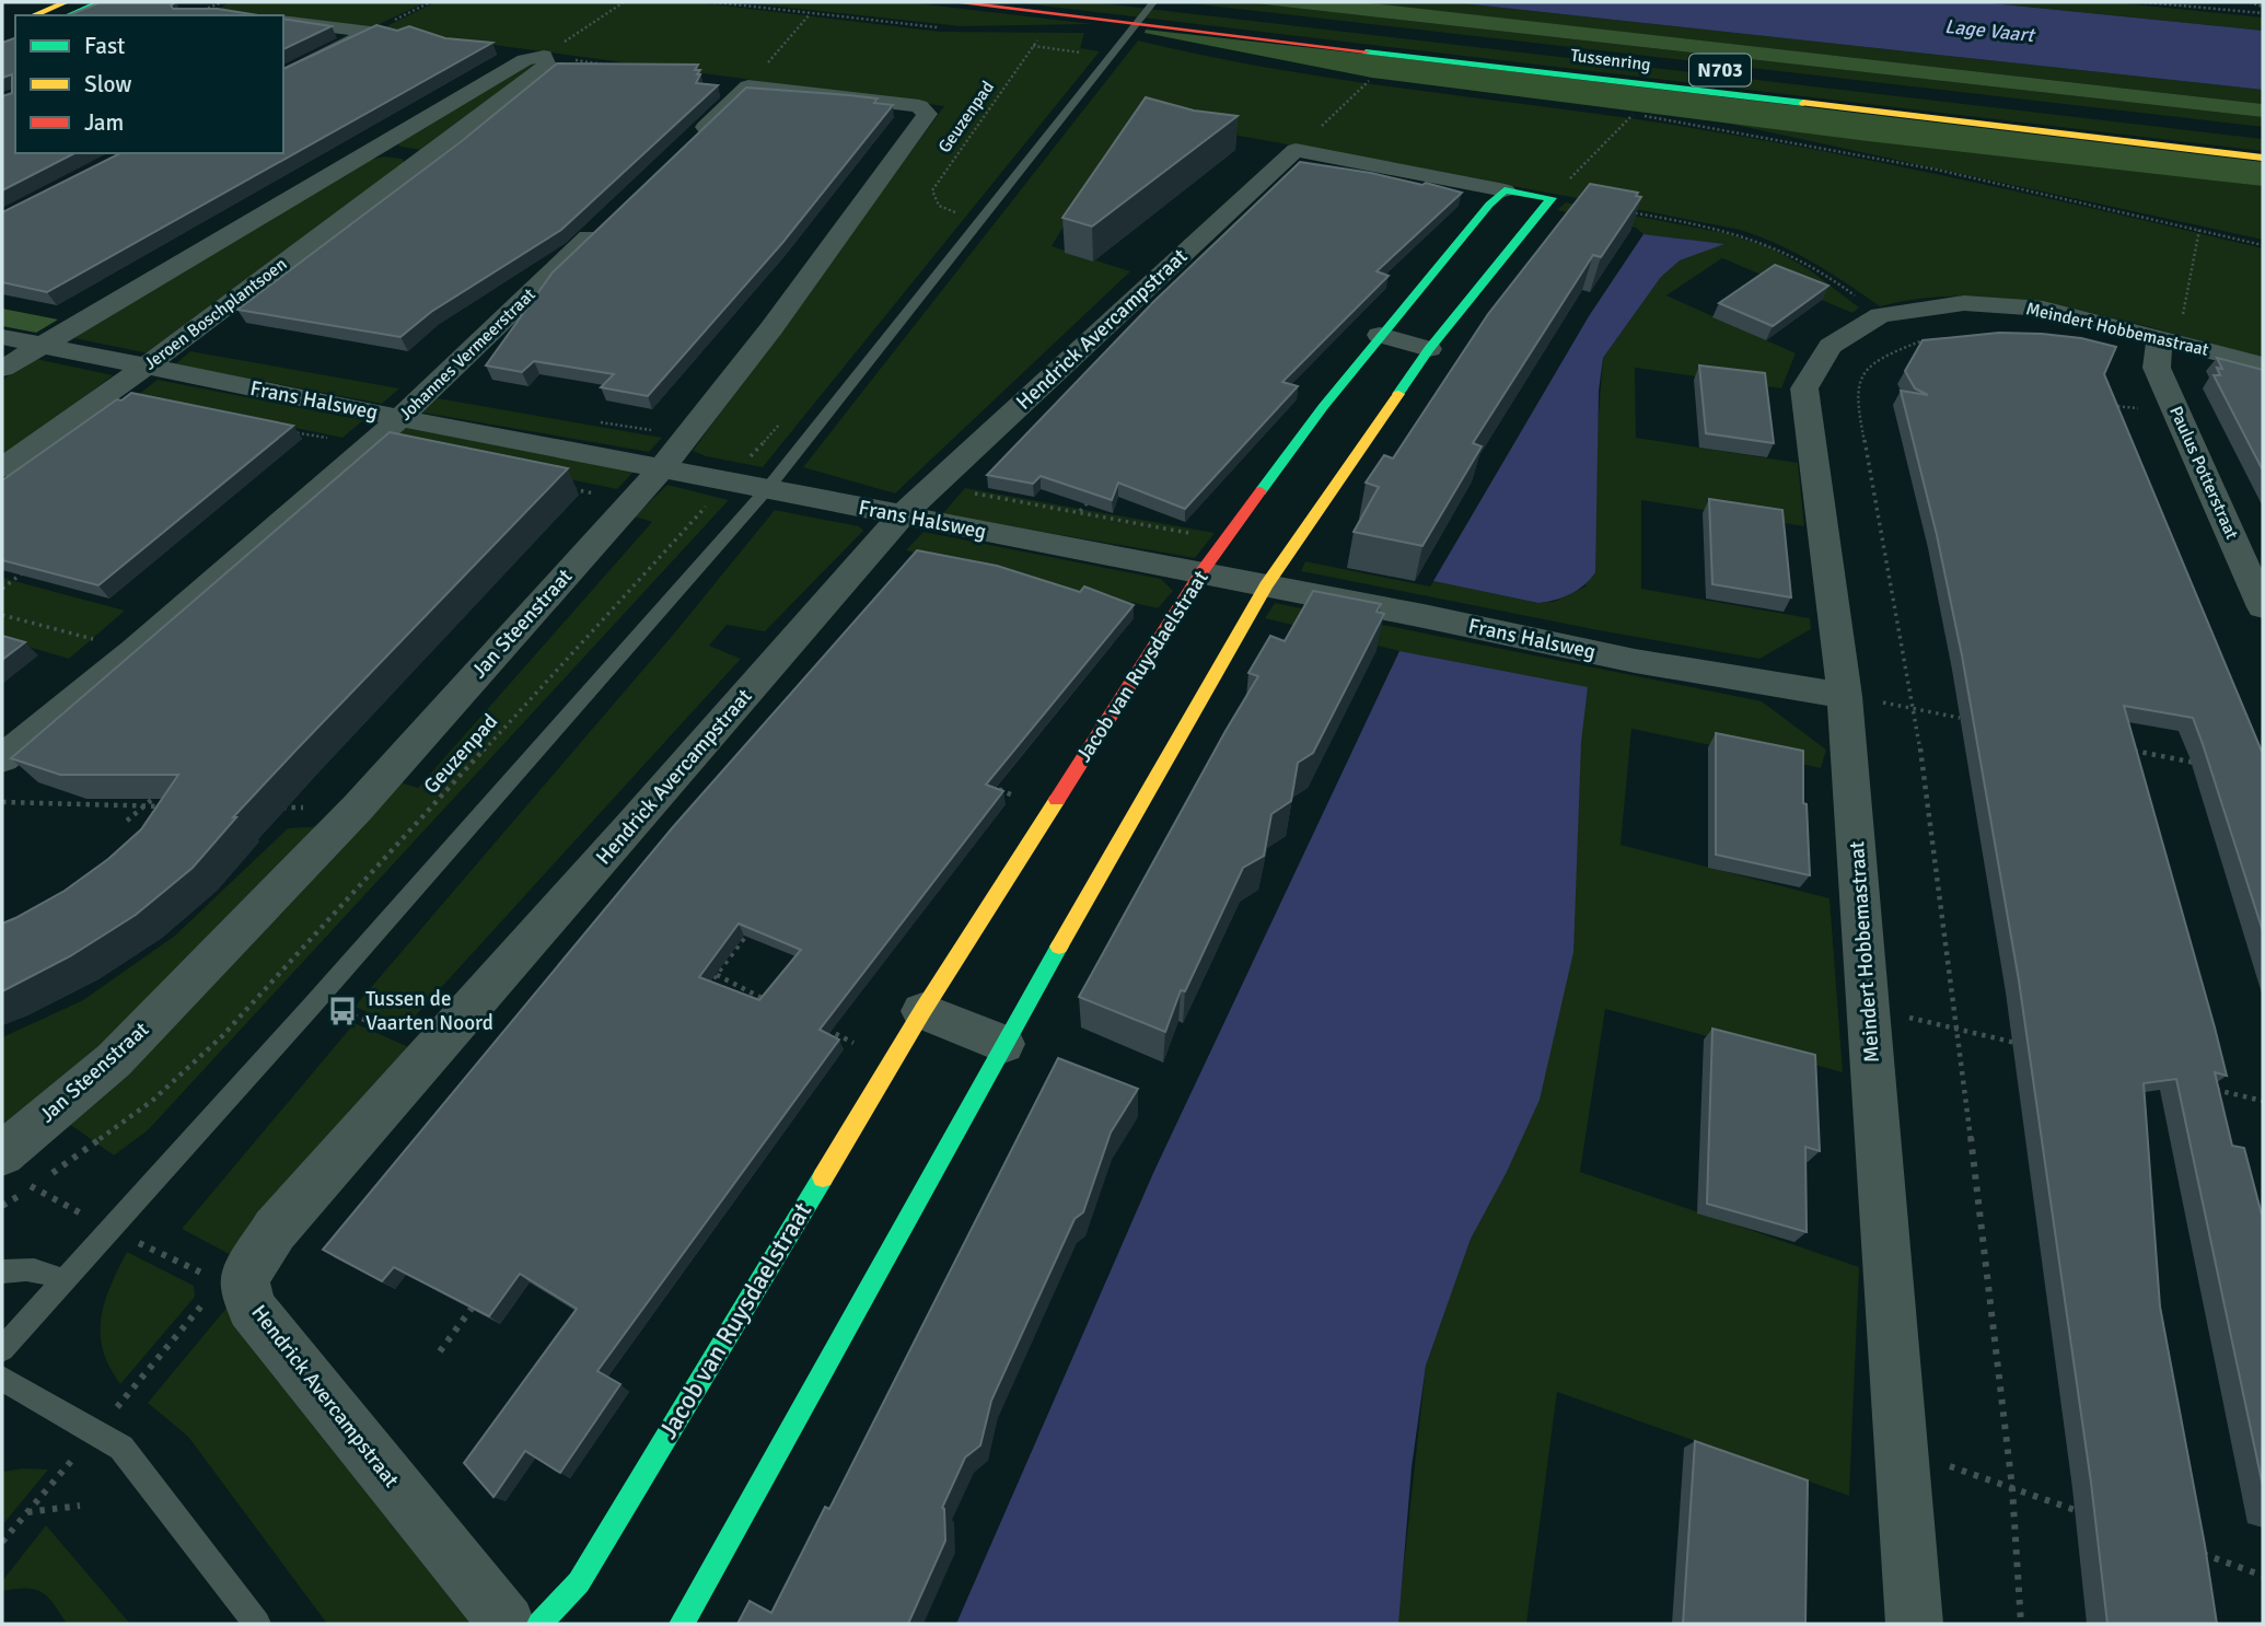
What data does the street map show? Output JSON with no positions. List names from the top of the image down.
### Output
{
  "streets": {
    "main road": ["Tussenring", "N703", "Jacob van Ruysdaelstraat"],
    "street": [
      "Jeroen Boschplantsoen",
      "Hendrick Avercampstraat",
      "Meindert Hobbemastraat",
      "Johannes Vermeerstraat",
      "Frans Halsweg",
      "Paulus Potterstraat",
      "Jan Steenstraat"
    ],
    "path": ["Geuzenpad"]
  },
  "crossings": [
    ["Geuzenpad", "Frans Halsweg"],
    ["Jeroen Boschplantsoen", "Frans Halsweg"],
    ["Hendrick Avercampstraat", "Frans Halsweg"],
    ["Meindert Hobbemastraat", "Frans Halsweg"],
    ["Meindert Hobbemastraat", "Paulus Potterstraat"],
    ["Johannes Vermeerstraat", "Frans Halsweg"],
    ["Frans Halsweg", "Jan Steenstraat"],
    ["Frans Halsweg", "Jacob van Ruysdaelstraat"]
  ],
  "water": ["Lage Vaart"],
  "places": {
    "bus stop": ["Tussen de Vaarten Noord"]
  },
  "legend": ["Fast", "Slow", "Jam"]
}
